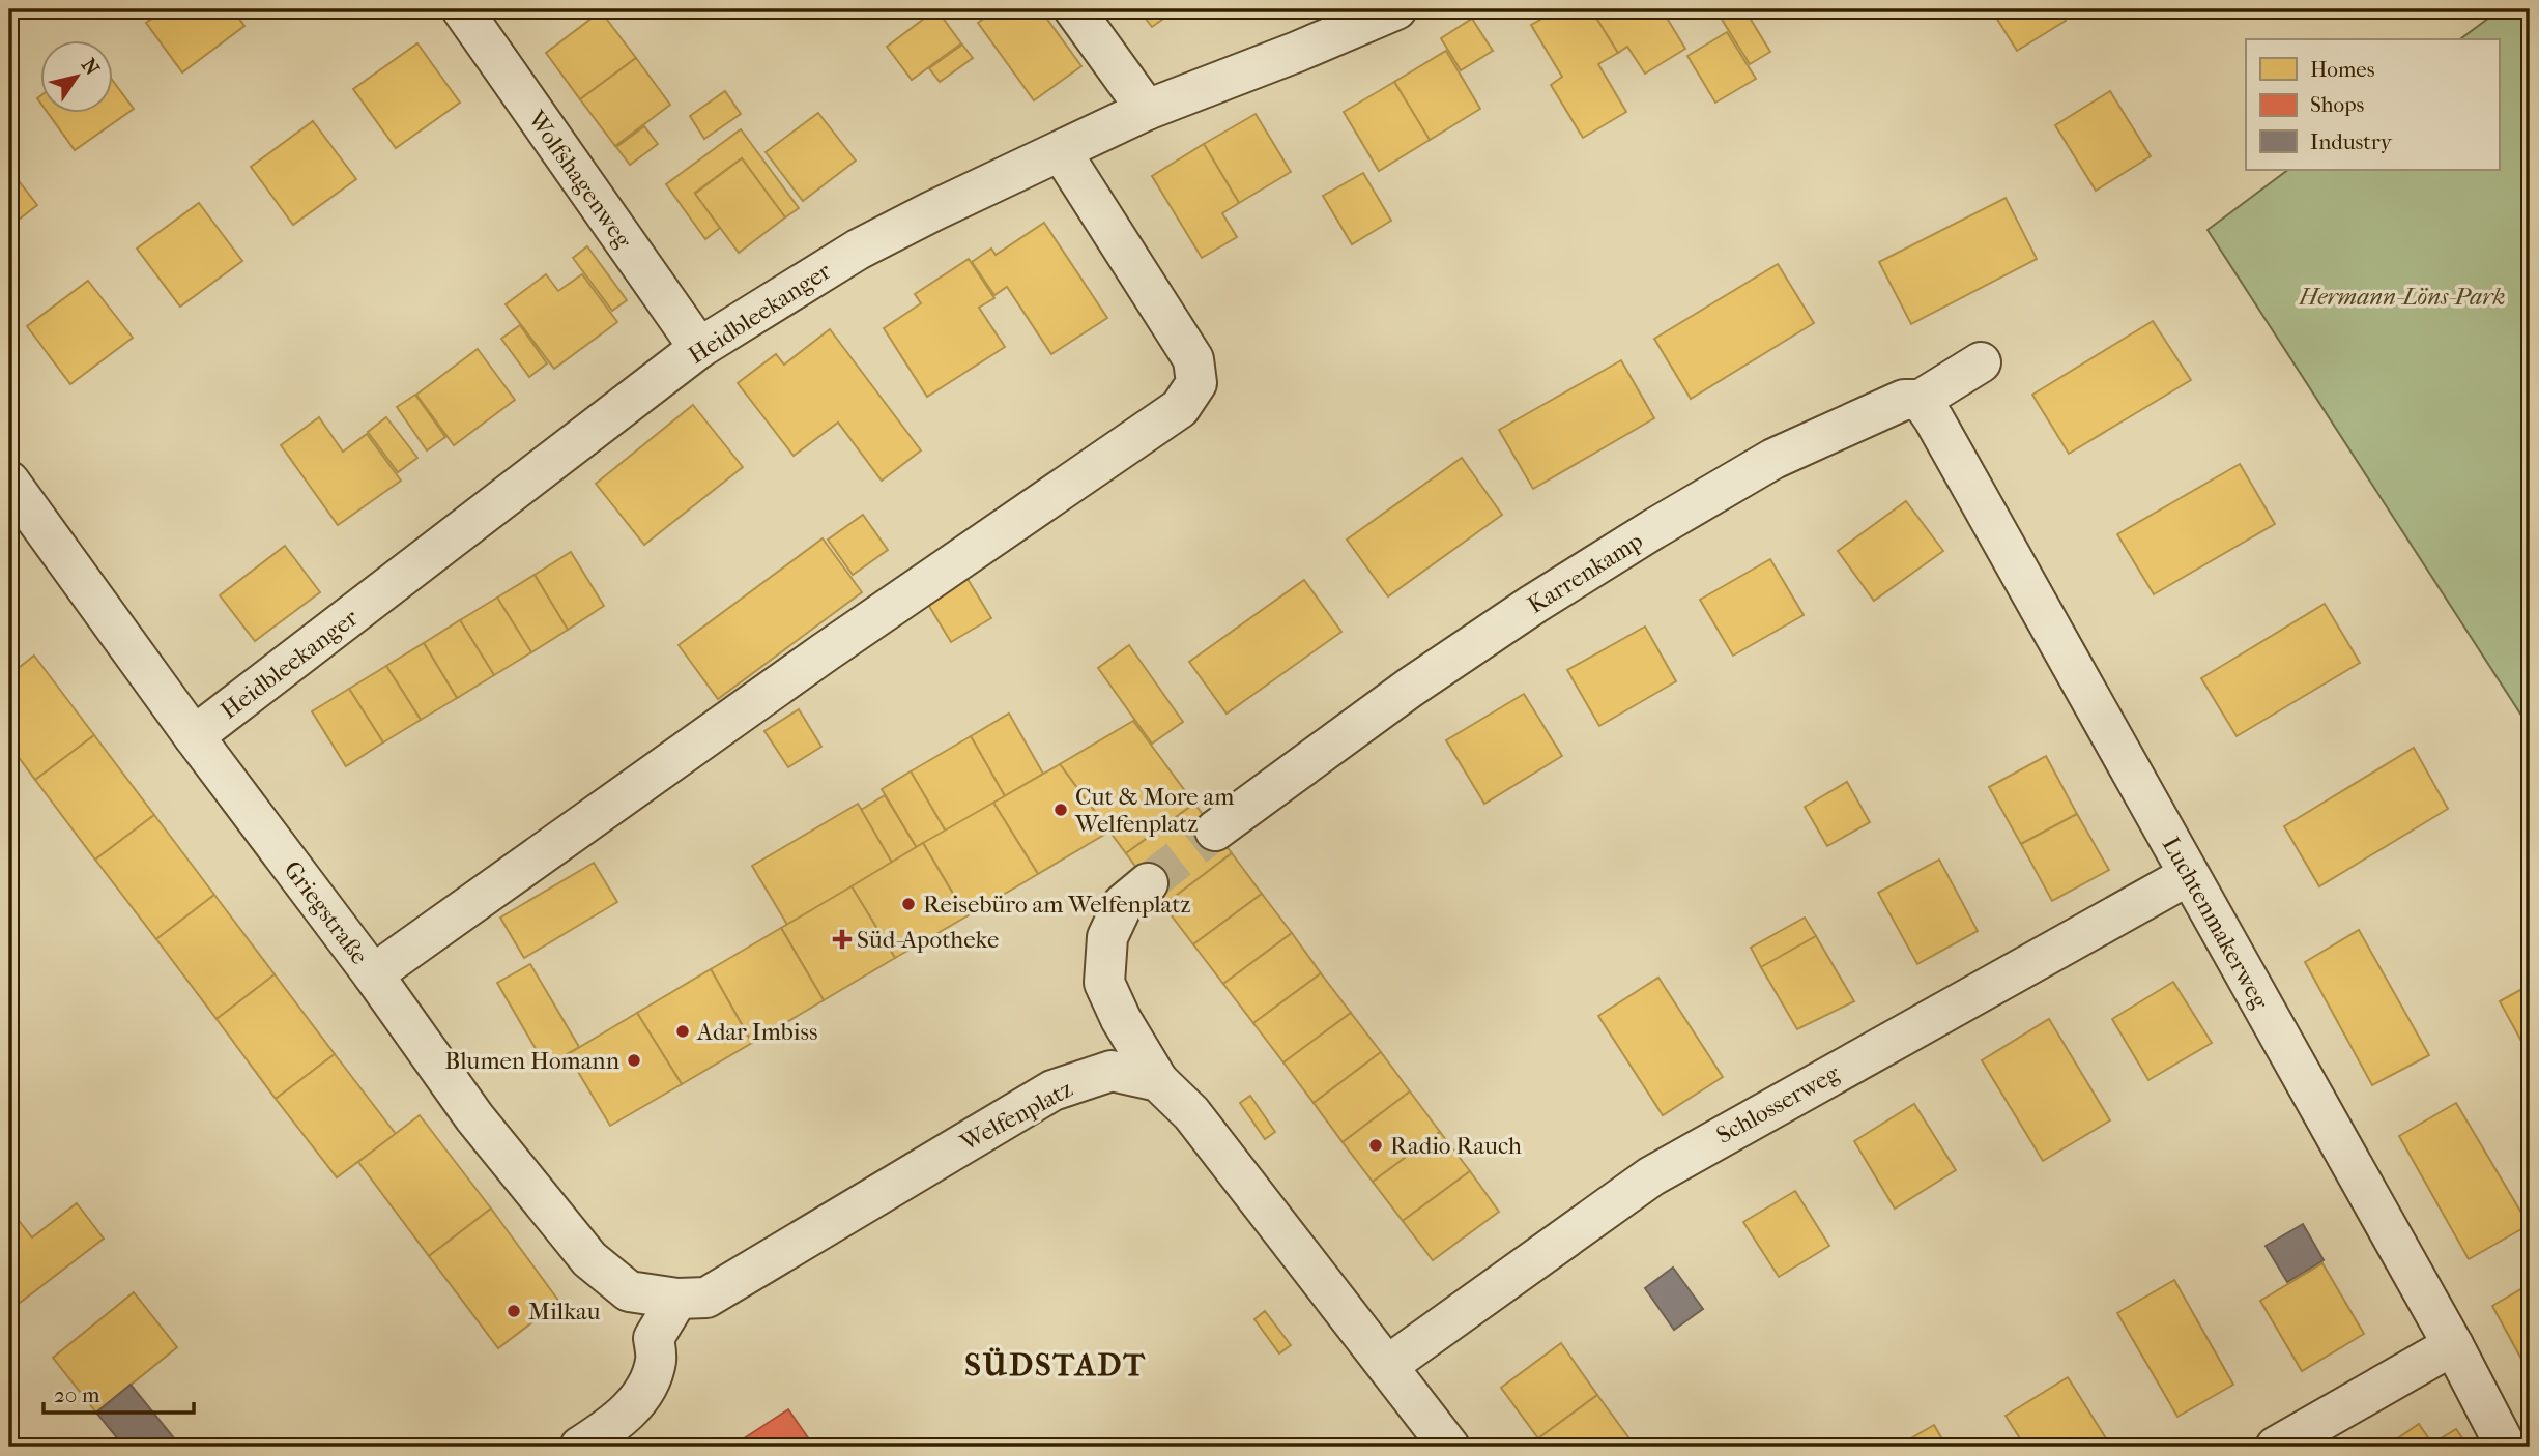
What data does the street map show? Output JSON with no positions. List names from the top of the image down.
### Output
{
  "streets": {
    "street": [
      "Wolfshagenweg",
      "Heidbleekanger",
      "Karrenkamp",
      "Griegstraße",
      "Luchtenmakerweg",
      "Schlosserweg",
      "Welfenplatz"
    ]
  },
  "crossings": [
    ["Wolfshagenweg", "Heidbleekanger"],
    ["Heidbleekanger", "Griegstraße"],
    ["Karrenkamp", "Luchtenmakerweg"],
    ["Griegstraße", "Welfenplatz"],
    ["Luchtenmakerweg", "Schlosserweg"]
  ],
  "districts": ["SÜDSTADT"],
  "parks": ["Hermann-Löns-Park"],
  "places": {
    "other": [
      "Cut & More am Welfenplatz",
      "Reisebüro am Welfenplatz",
      "Adar Imbiss",
      "Blumen Homann",
      "Radio Rauch",
      "Milkau"
    ],
    "health": ["Süd-Apotheke"]
  },
  "legend": ["Homes", "Shops", "Industry"],
  "scale_bar": "20 m",
  "north": "top right"
}
